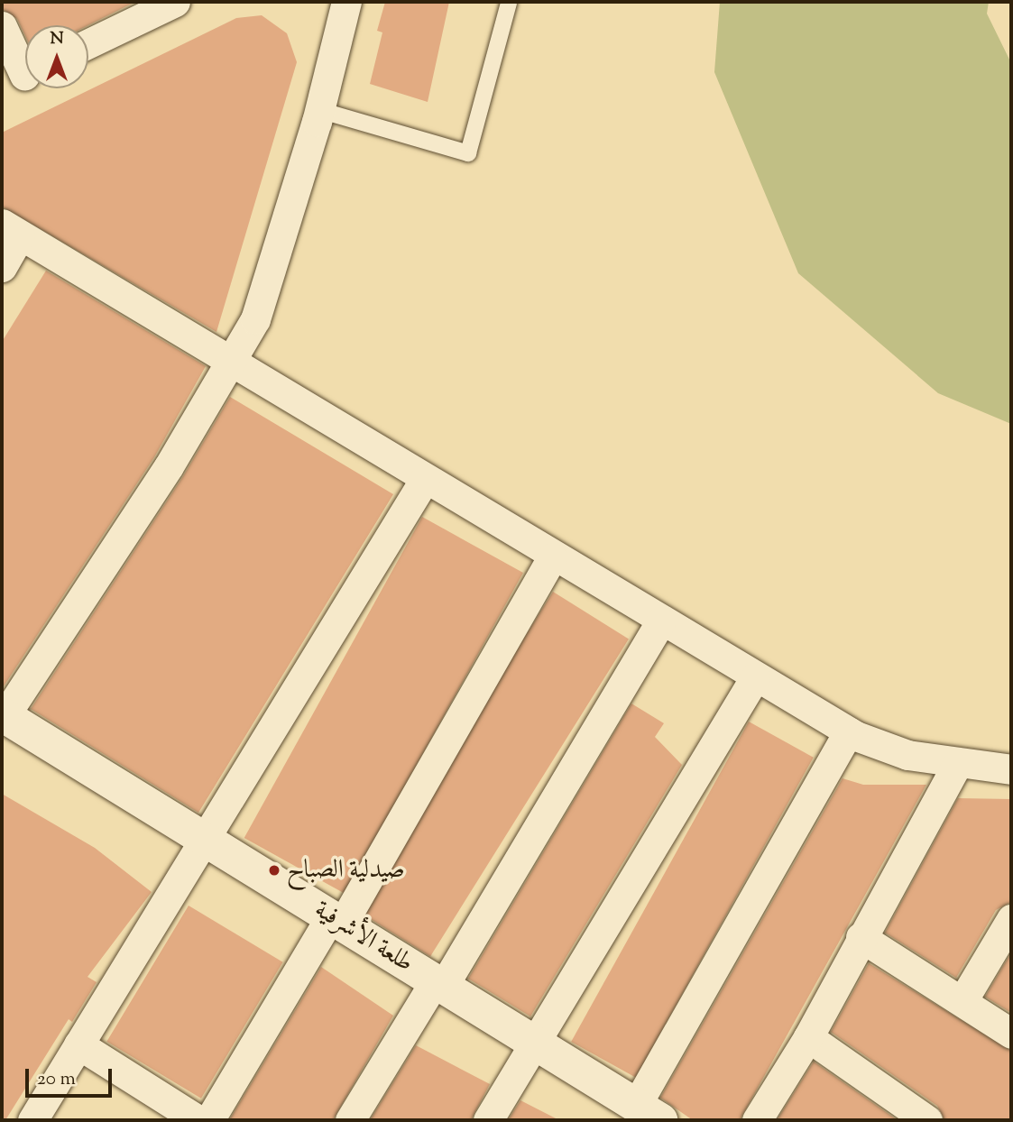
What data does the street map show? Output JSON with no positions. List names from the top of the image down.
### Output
{
  "streets": {
    "main road": ["طلعة الأشرفية"]
  },
  "places": ["صيدلية الصباح"],
  "scale_bar": "20 m",
  "north": "top"
}
